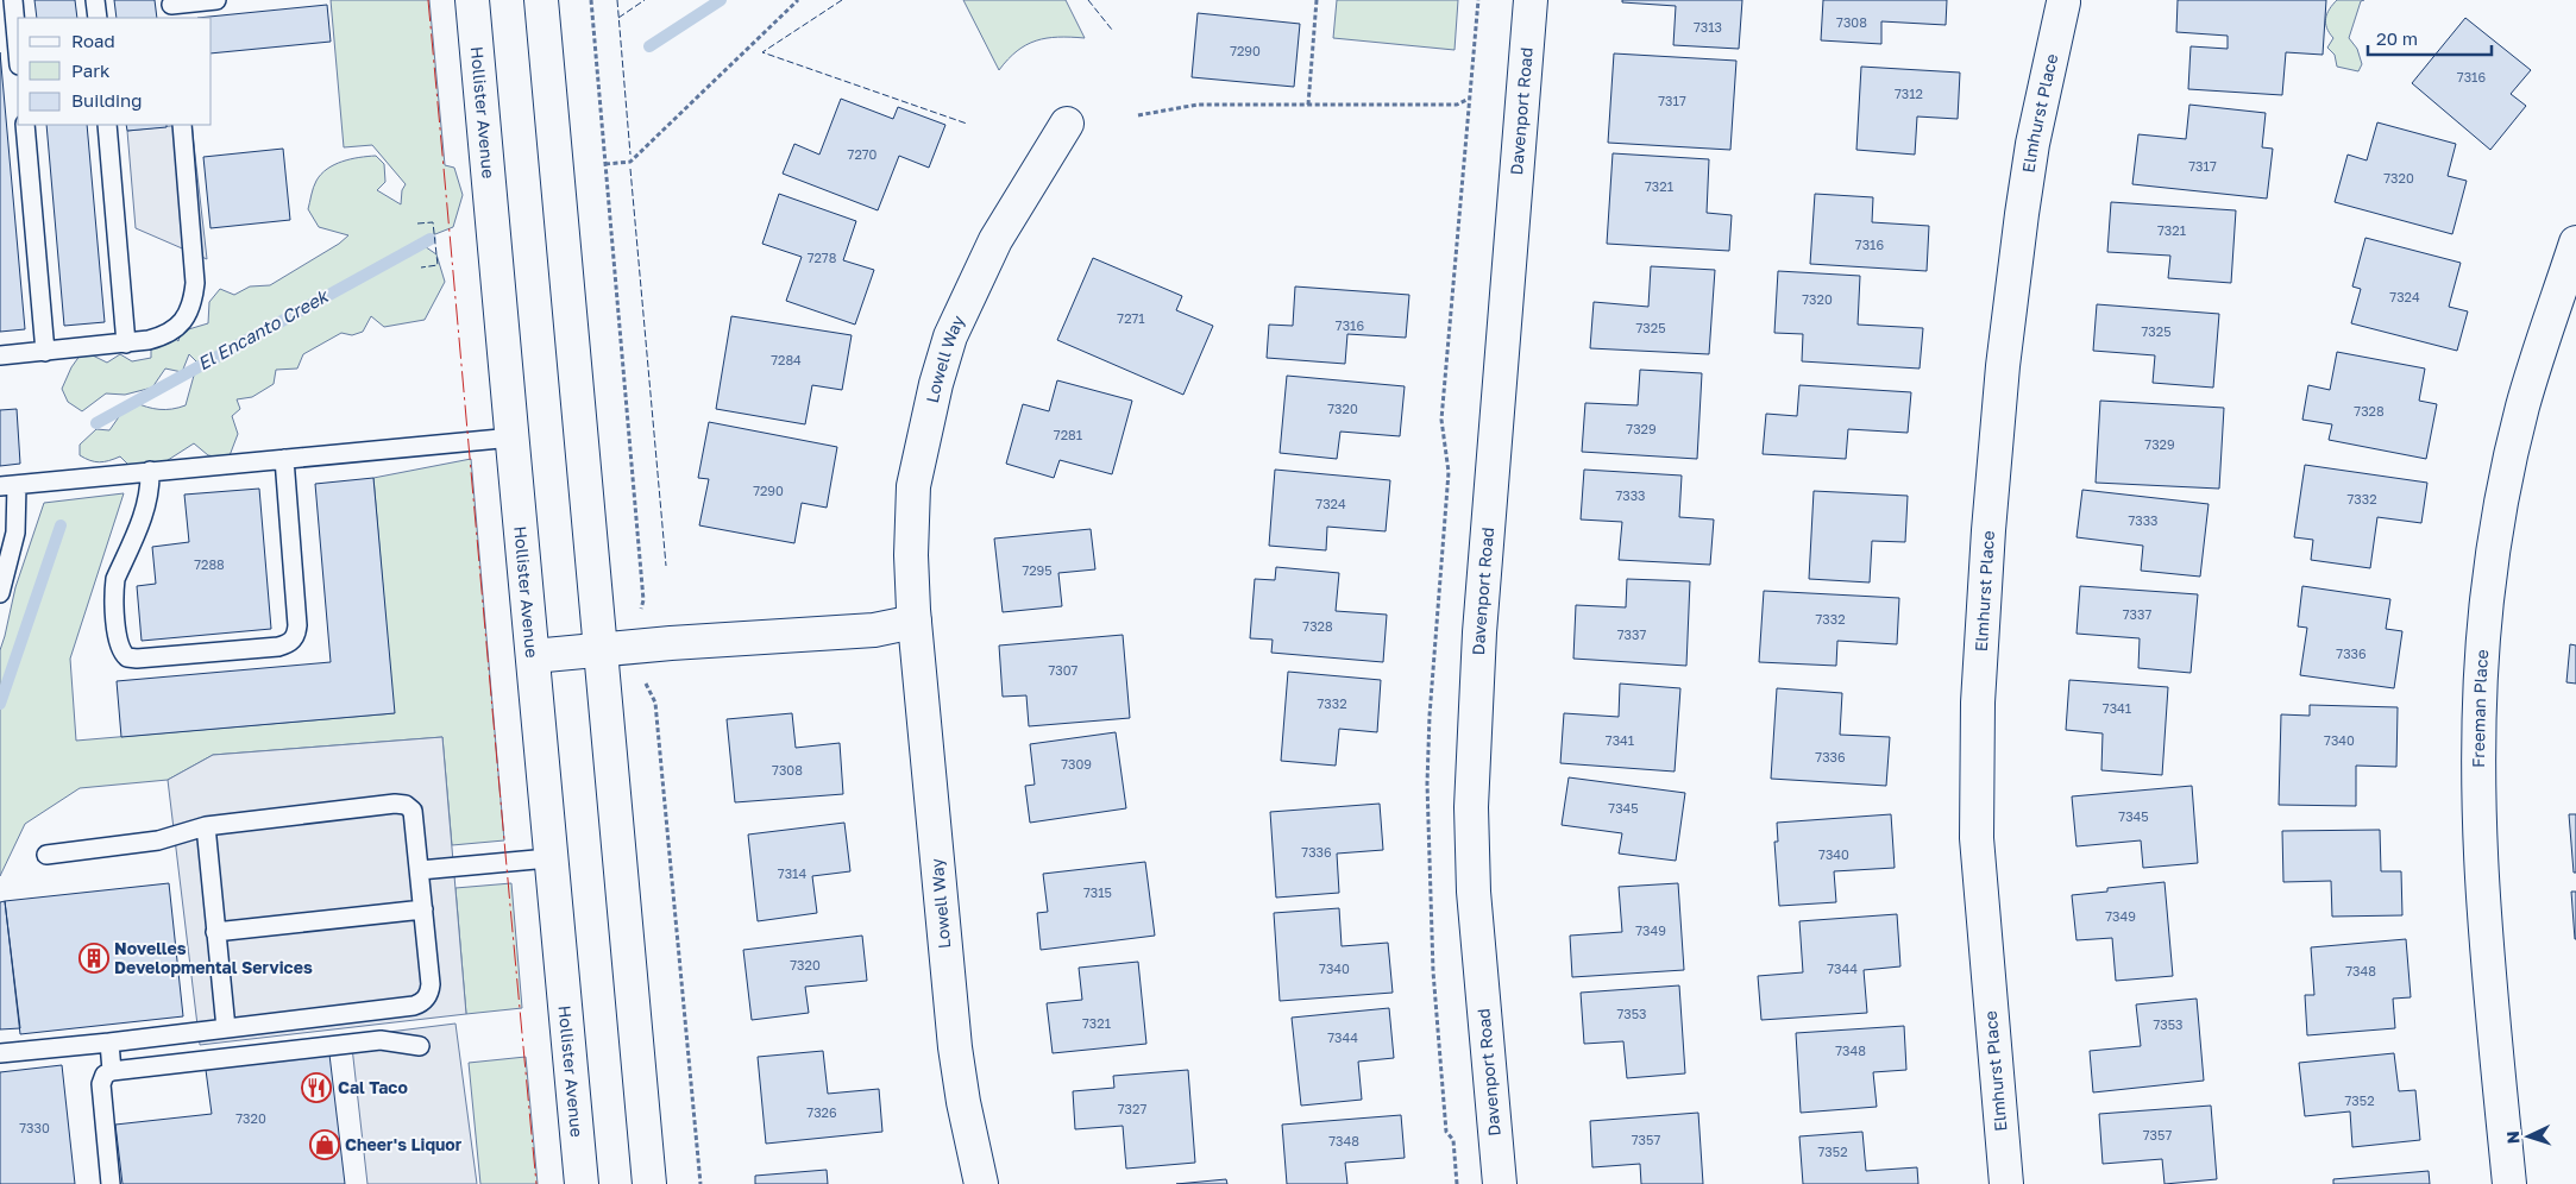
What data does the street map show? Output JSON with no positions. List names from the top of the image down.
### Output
{
  "streets": {
    "street": [
      "Davenport Road",
      "Hollister Avenue",
      "Elmhurst Place",
      "Lowell Way",
      "Freeman Place"
    ]
  },
  "water": ["El Encanto Creek"],
  "places": {
    "building": ["Novelles Developmental Services"],
    "restaurant": ["Cal Taco"],
    "shop": ["Cheer's Liquor"]
  },
  "house_numbers": [
    "7308",
    "7313",
    "7290",
    "7316",
    "7312",
    "7317",
    "7270",
    "7317",
    "7320",
    "7321",
    "7321",
    "7316",
    "7278",
    "7324",
    "7320",
    "7271",
    "7316",
    "7325",
    "7325",
    "7284",
    "7320",
    "7328",
    "7329",
    "7281",
    "7329",
    "7290",
    "7333",
    "7332",
    "7324",
    "7333",
    "7288",
    "7295",
    "7337",
    "7332",
    "7328",
    "7337",
    "7336",
    "7307",
    "7332",
    "7341",
    "7341",
    "7340",
    "7336",
    "7309",
    "7308",
    "7345",
    "7345",
    "7336",
    "7340",
    "7314",
    "7315",
    "7349",
    "7349",
    "7320",
    "7340",
    "7344",
    "7348",
    "7353",
    "7321",
    "7353",
    "7344",
    "7348",
    "7352",
    "7327",
    "7326",
    "7320",
    "7330",
    "7357",
    "7357",
    "7348",
    "7352"
  ],
  "legend": ["Road", "Park", "Building"],
  "scale_bar": "20 m",
  "north": "left"
}
